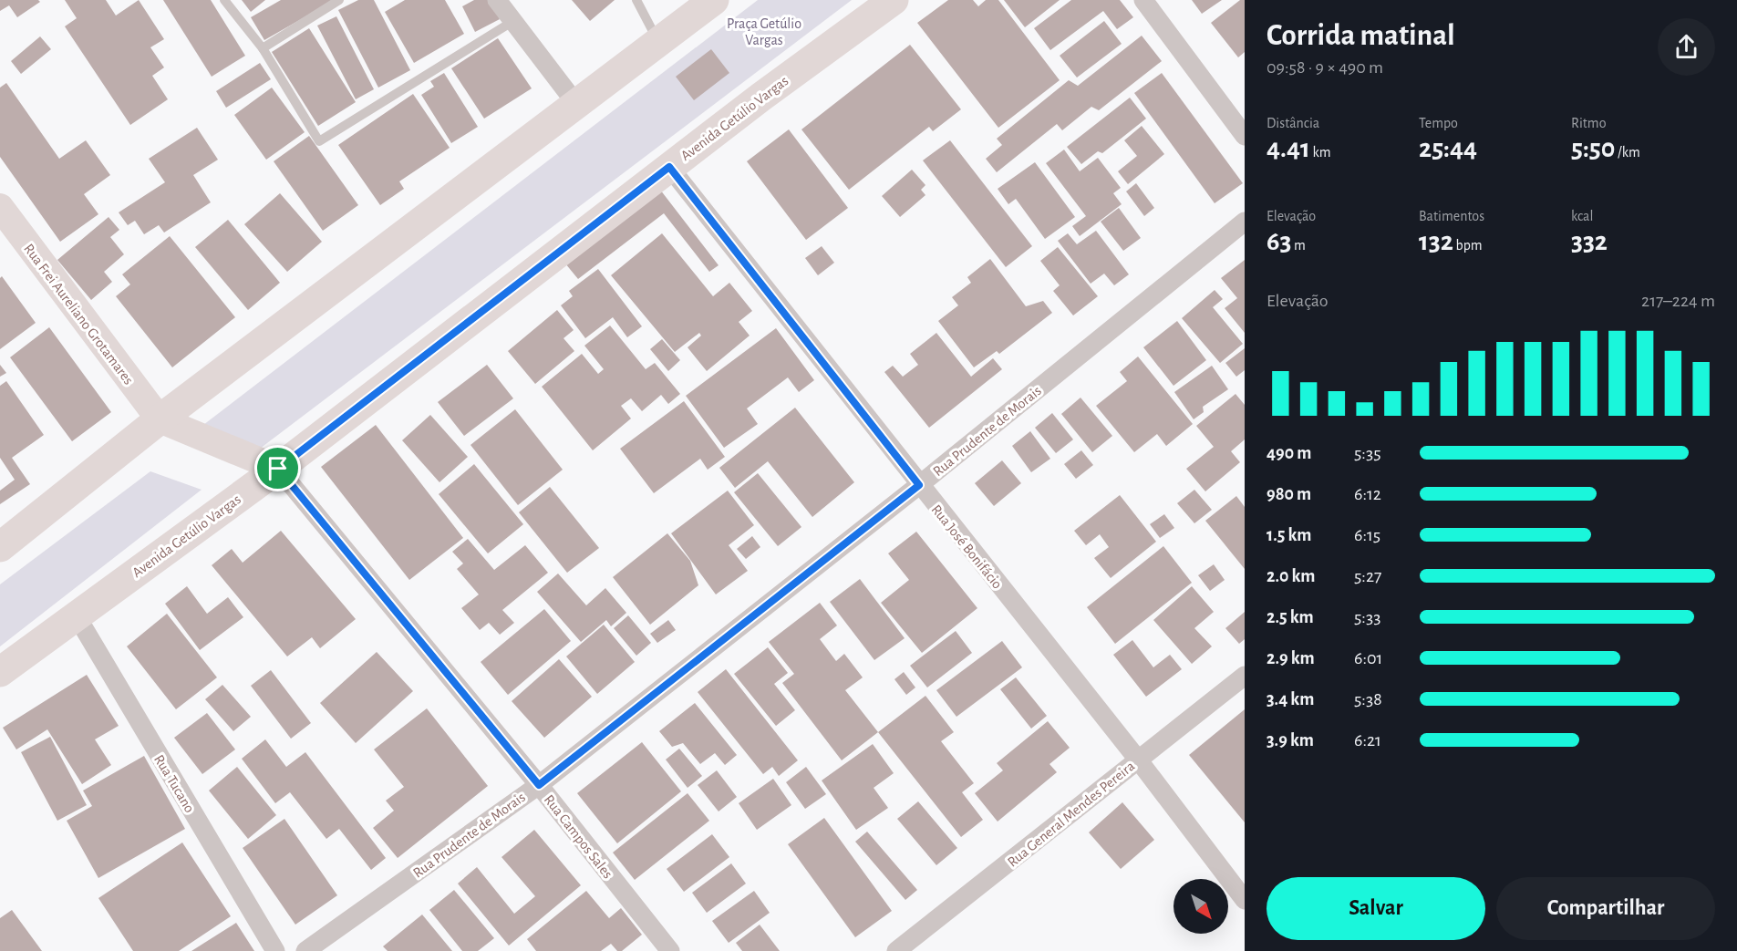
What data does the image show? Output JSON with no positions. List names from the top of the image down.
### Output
{
  "streets": {
    "main road": ["Avenida Getúlio Vargas"],
    "street": [
      "Rua Frei Aureliano Grotamares",
      "Rua Prudente de Morais",
      "Rua José Bonifácio",
      "Rua Tucano",
      "Rua General Mendes Pereira",
      "Rua Campos Sales"
    ]
  },
  "crossings": [
    ["Avenida Getúlio Vargas", "Rua José Bonifácio"],
    ["Avenida Getúlio Vargas", "Rua Tucano"],
    ["Avenida Getúlio Vargas", "Rua Campos Sales"],
    ["Rua Prudente de Morais", "Rua José Bonifácio"],
    ["Rua Prudente de Morais", "Rua Campos Sales"],
    ["Rua José Bonifácio", "Rua General Mendes Pereira"]
  ],
  "parks": ["Praça Getúlio Vargas"],
  "north": "bottom right",
  "page": {
    "heading": ["Corrida matinal", "09:58 · 9 × 490 m"],
    "stats": [
      ["Distância", "4.41 km"],
      ["Tempo", "25:44"],
      ["Ritmo", "5:50 /km"],
      ["Elevação", "63 m"],
      ["Batimentos", "132 bpm"],
      ["kcal", "332"]
    ],
    "chart": ["Elevação", "217–224 m"],
    "list": [
      {
        "name": "490 m",
        "note": "5:35"
      },
      {
        "name": "980 m",
        "note": "6:12"
      },
      {
        "name": "1.5 km",
        "note": "6:15"
      },
      {
        "name": "2.0 km",
        "note": "5:27"
      },
      {
        "name": "2.5 km",
        "note": "5:33"
      },
      {
        "name": "2.9 km",
        "note": "6:01"
      },
      {
        "name": "3.4 km",
        "note": "5:38"
      },
      {
        "name": "3.9 km",
        "note": "6:21"
      }
    ],
    "buttons": ["Salvar", "Compartilhar"]
  }
}
